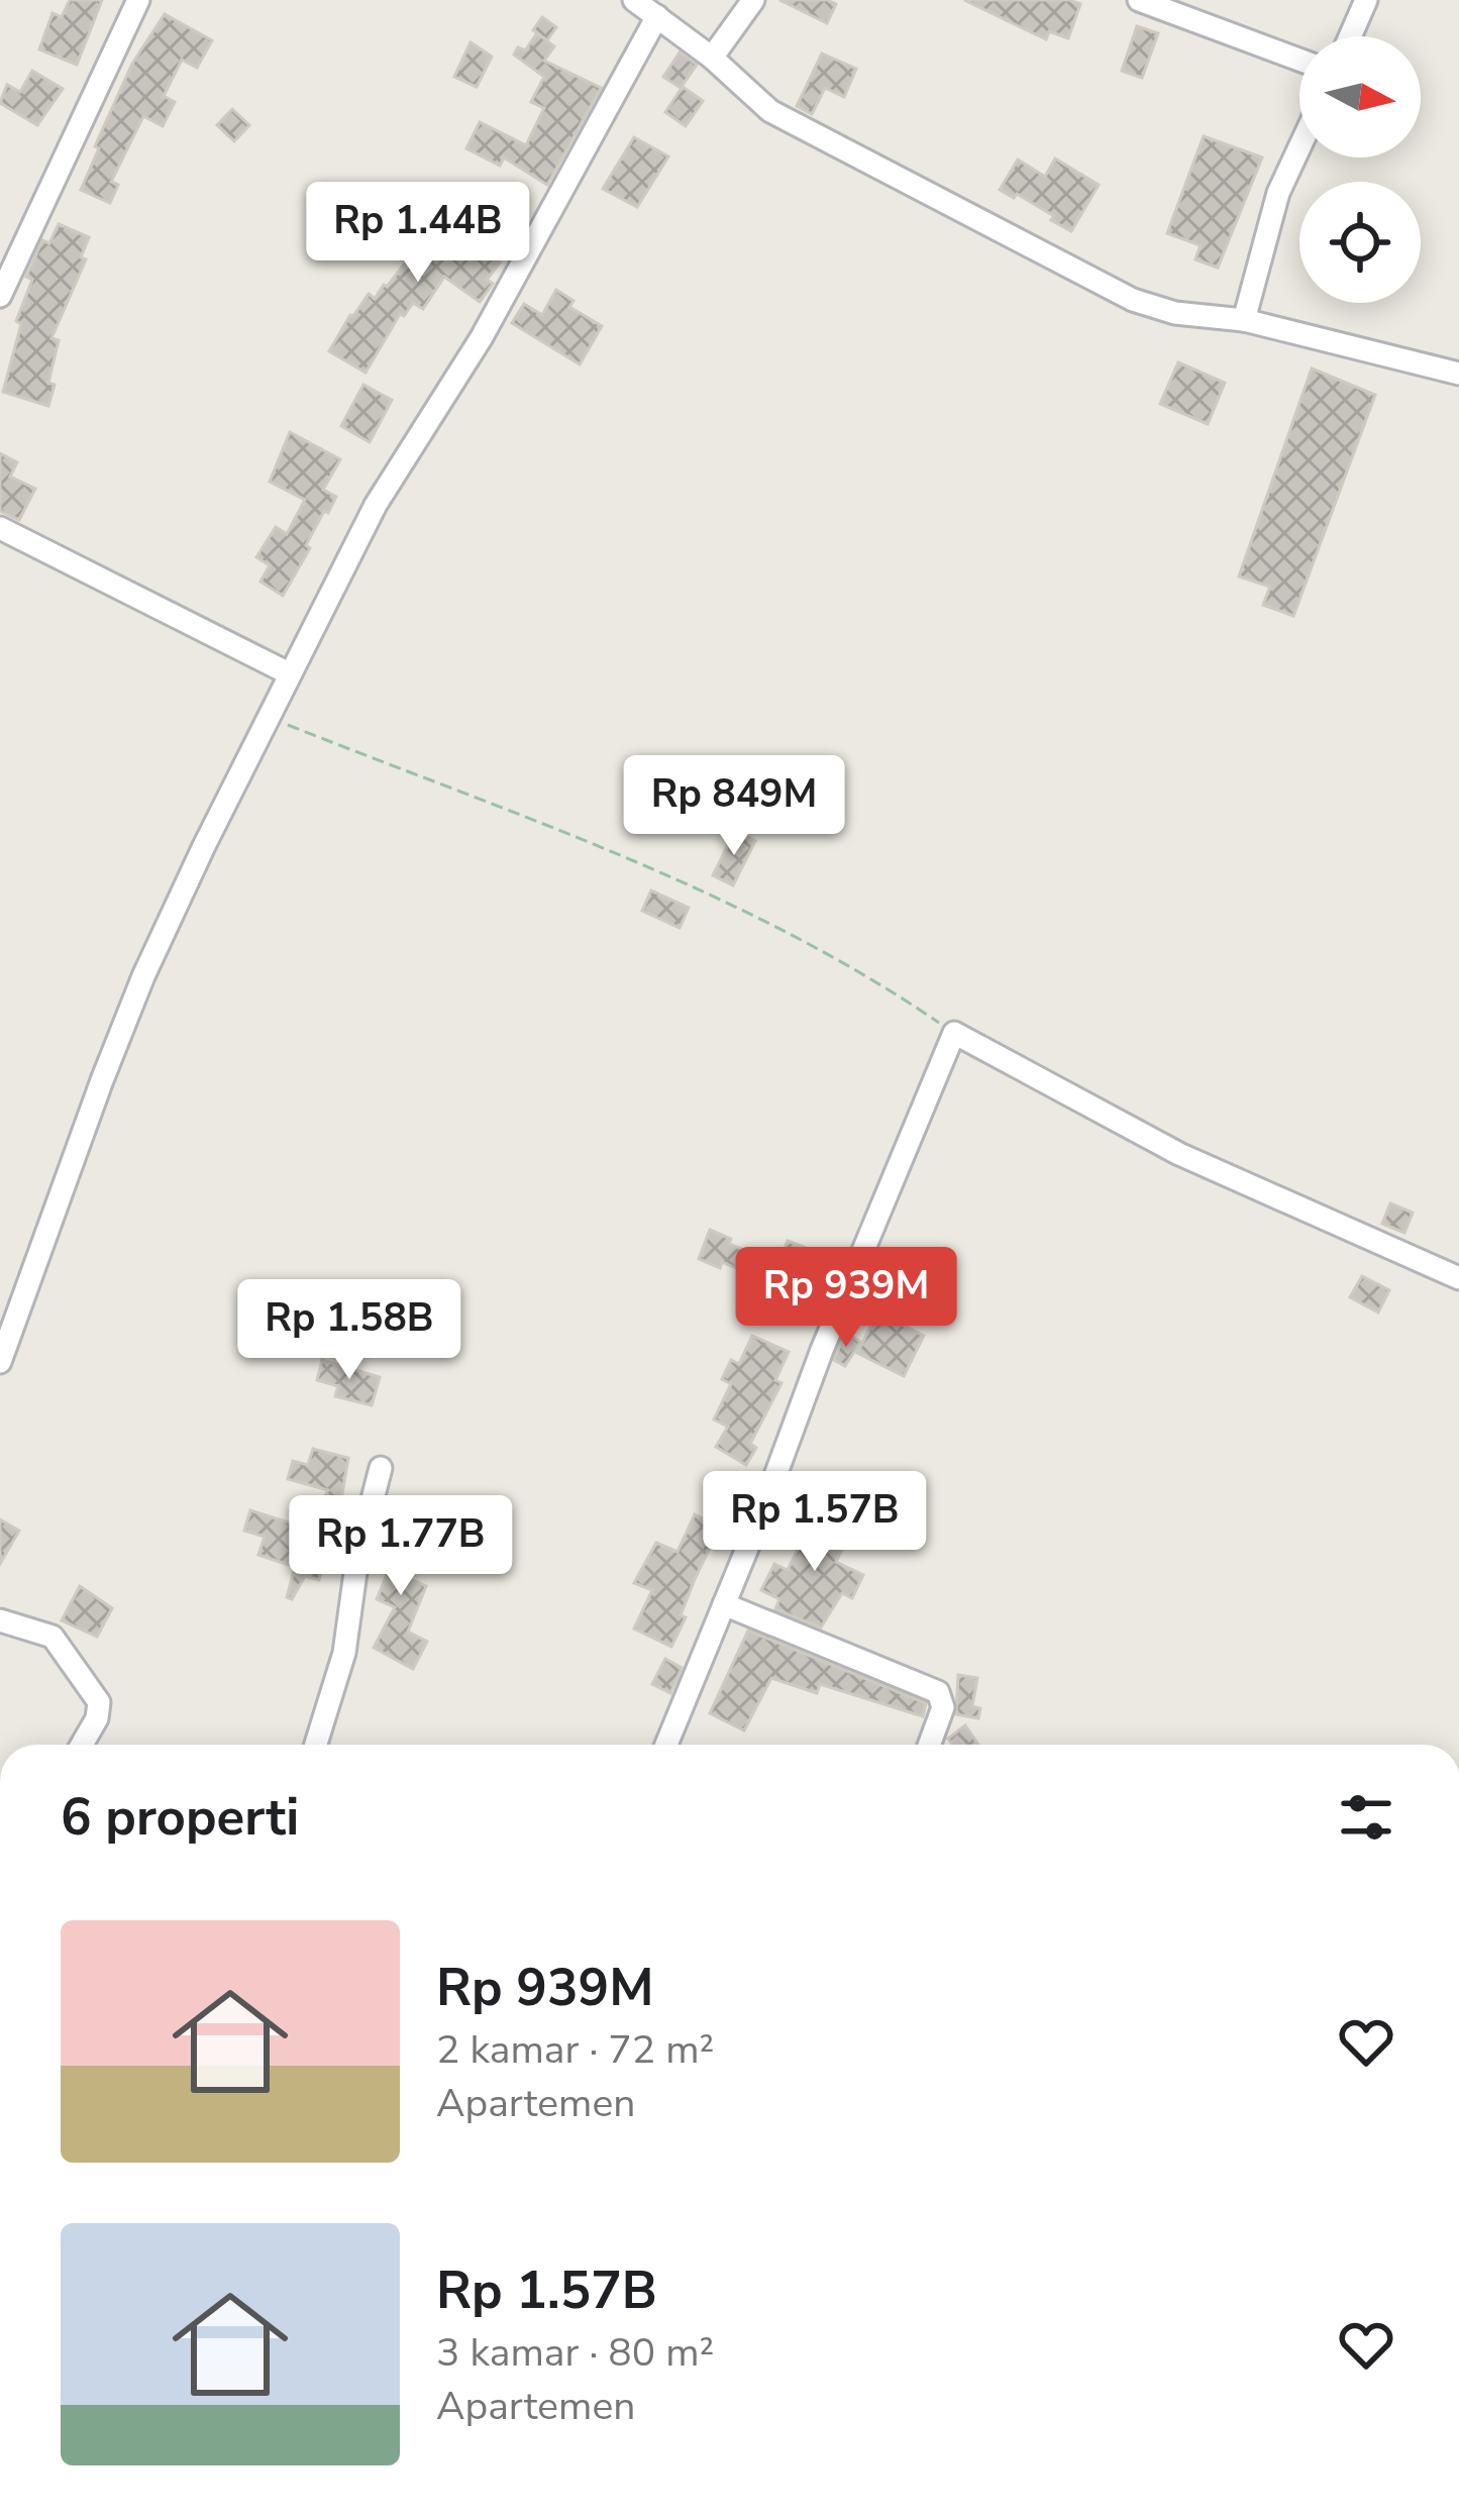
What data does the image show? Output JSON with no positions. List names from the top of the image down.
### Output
{
  "north": "right",
  "page": {
    "price": [
      "Rp 1.44B",
      "Rp 849M",
      "Rp 939M",
      "Rp 1.58B",
      "Rp 1.57B",
      "Rp 1.77B"
    ],
    "heading": "6 properti",
    "list": [
      {
        "name": "Rp 939M",
        "note": "2 kamar · 72 m² · Apartemen"
      },
      {
        "name": "Rp 1.57B",
        "note": "3 kamar · 80 m² · Apartemen"
      }
    ]
  }
}
